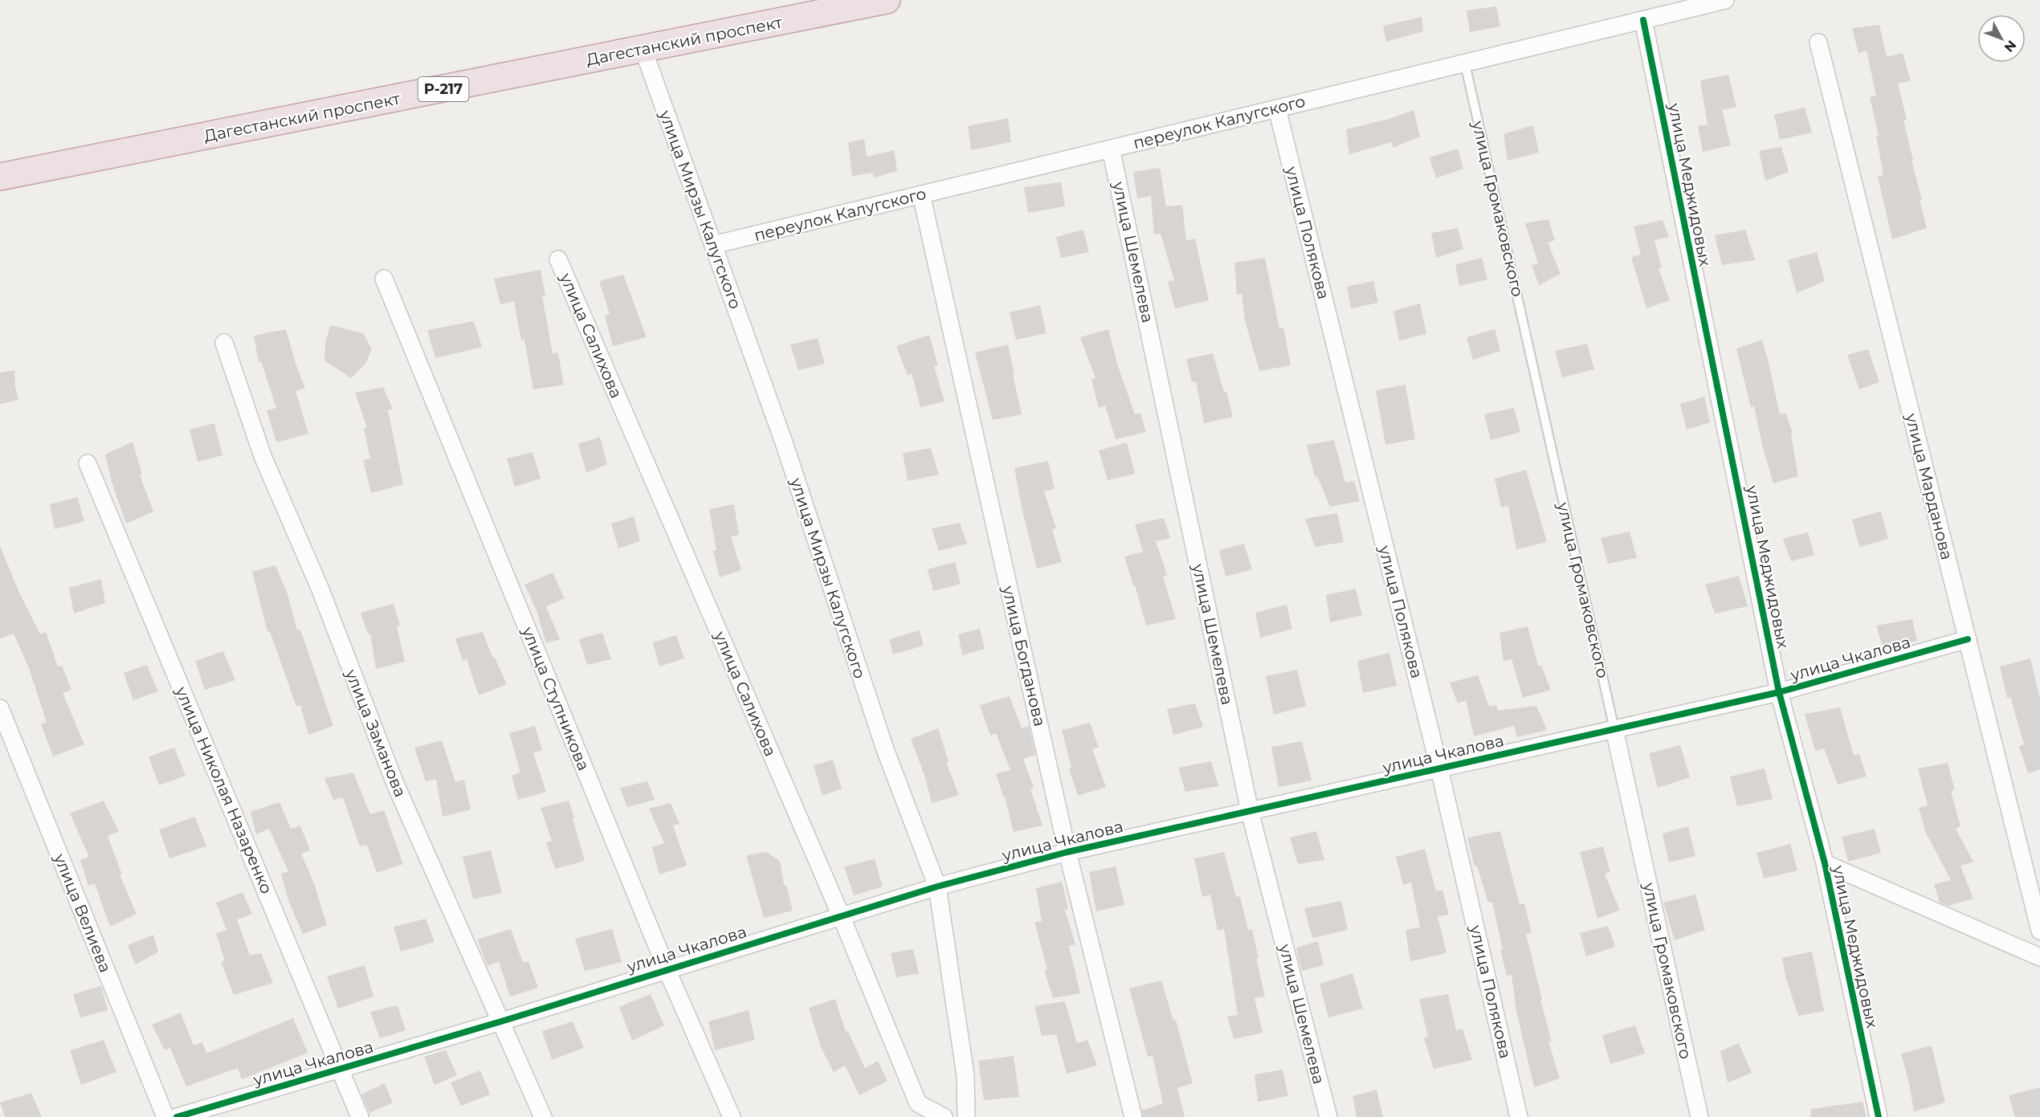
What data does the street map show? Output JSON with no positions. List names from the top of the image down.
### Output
{
  "streets": {
    "highway": ["Дагестанский проспект", "Р-217"],
    "street": [
      "переулок Калугского",
      "улица Меджидовых",
      "улица Громаковского",
      "улица Мирзы Калугского",
      "улица Полякова",
      "улица Шемелева",
      "улица Салихова",
      "улица Марданова",
      "улица Богданова",
      "улица Чкалова",
      "улица Ступникова",
      "улица Заманова",
      "улица Николая Назаренко",
      "улица Велиева"
    ]
  },
  "crossings": [
    ["Дагестанский проспект", "улица Мирзы Калугского"],
    ["переулок Калугского", "улица Меджидовых"],
    ["переулок Калугского", "улица Громаковского"],
    ["переулок Калугского", "улица Мирзы Калугского"],
    ["переулок Калугского", "улица Полякова"],
    ["переулок Калугского", "улица Шемелева"],
    ["переулок Калугского", "улица Богданова"],
    ["улица Меджидовых", "улица Чкалова"],
    ["улица Громаковского", "улица Чкалова"],
    ["улица Мирзы Калугского", "улица Чкалова"],
    ["улица Полякова", "улица Чкалова"],
    ["улица Шемелева", "улица Чкалова"],
    ["улица Салихова", "улица Чкалова"],
    ["улица Марданова", "улица Чкалова"],
    ["улица Богданова", "улица Чкалова"],
    ["улица Чкалова", "улица Ступникова"],
    ["улица Чкалова", "улица Заманова"],
    ["улица Чкалова", "улица Николая Назаренко"]
  ],
  "north": "bottom right"
}
